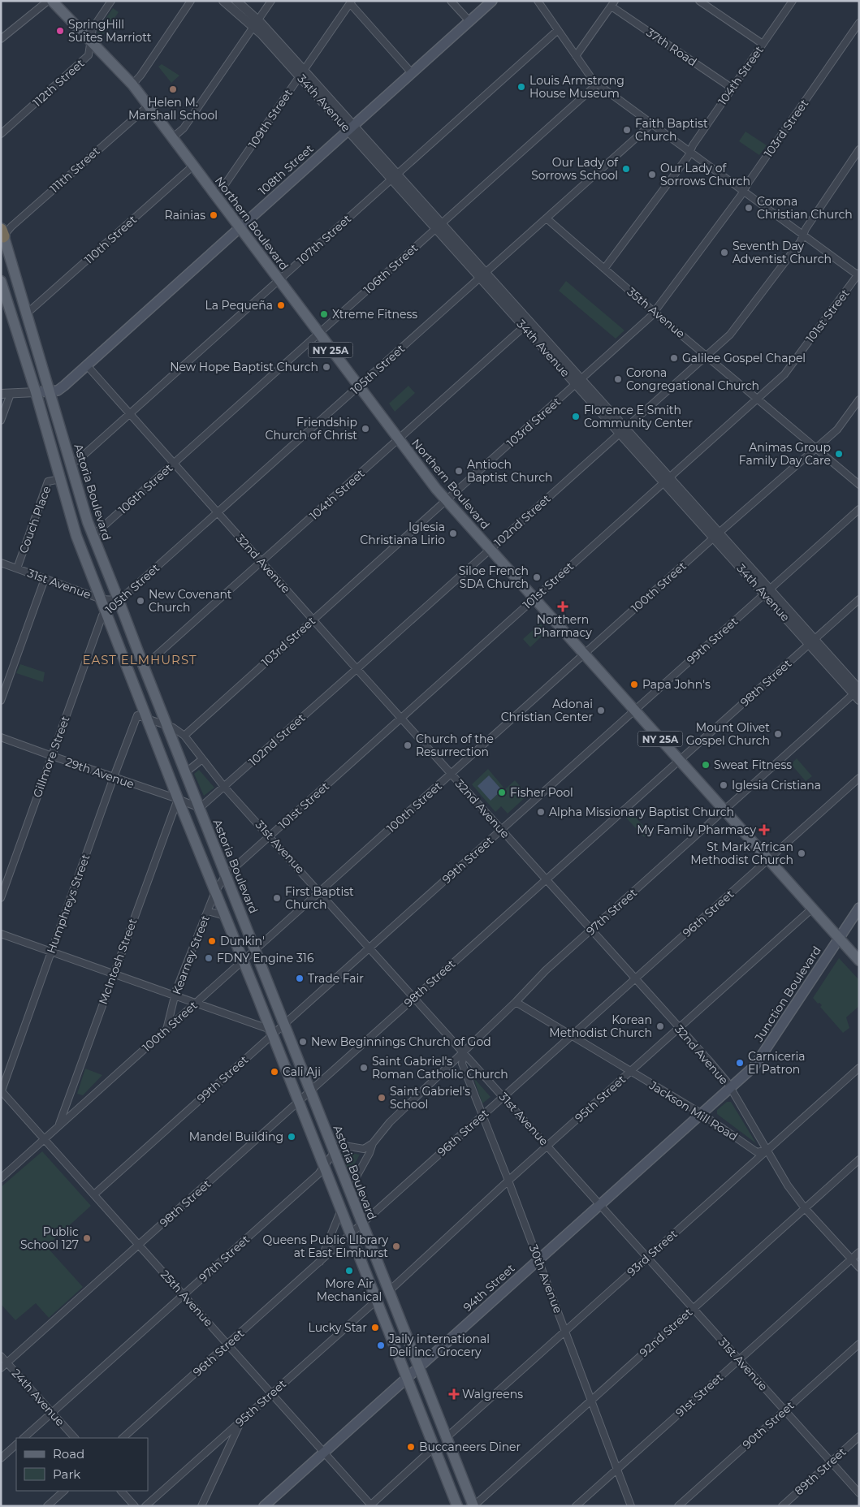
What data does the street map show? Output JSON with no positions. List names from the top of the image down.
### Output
{
  "streets": {
    "main road": [
      "108th Street",
      "Northern Boulevard",
      "NY 25A",
      "Astoria Boulevard",
      "Junction Boulevard",
      "94th Street"
    ],
    "street": [
      "37th Road",
      "104th Street",
      "112th Street",
      "34th Avenue",
      "109th Street",
      "103rd Street",
      "111th Street",
      "110th Street",
      "107th Street",
      "106th Street",
      "35th Avenue",
      "101st Street",
      "105th Street",
      "Couch Place",
      "102nd Street",
      "32nd Avenue",
      "31st Avenue",
      "100th Street",
      "99th Street",
      "98th Street",
      "Gillmore Street",
      "29th Avenue",
      "Humphreys Street",
      "97th Street",
      "96th Street",
      "Kearney Street",
      "McIntosh Street",
      "95th Street",
      "Jackson Mill Road",
      "93rd Street",
      "30th Avenue",
      "25th Avenue",
      "92nd Street",
      "91st Street",
      "24th Avenue",
      "90th Street",
      "89th Street"
    ]
  },
  "crossings": [
    ["37th Road", "104th Street"],
    ["104th Street", "34th Avenue"],
    ["104th Street", "Northern Boulevard"],
    ["104th Street", "35th Avenue"],
    ["104th Street", "Astoria Boulevard"],
    ["104th Street", "32nd Avenue"],
    ["112th Street", "Northern Boulevard"],
    ["34th Avenue", "109th Street"],
    ["34th Avenue", "103rd Street"],
    ["34th Avenue", "108th Street"],
    ["34th Avenue", "107th Street"],
    ["34th Avenue", "106th Street"],
    ["34th Avenue", "101st Street"],
    ["34th Avenue", "105th Street"],
    ["34th Avenue", "102nd Street"],
    ["34th Avenue", "100th Street"],
    ["34th Avenue", "99th Street"],
    ["34th Avenue", "98th Street"],
    ["34th Avenue", "97th Street"],
    ["109th Street", "Northern Boulevard"],
    ["103rd Street", "Northern Boulevard"],
    ["103rd Street", "35th Avenue"],
    ["103rd Street", "32nd Avenue"],
    ["103rd Street", "31st Avenue"],
    ["111th Street", "Northern Boulevard"],
    ["111th Street", "Astoria Boulevard"],
    ["108th Street", "Northern Boulevard"],
    ["108th Street", "Astoria Boulevard"],
    ["108th Street", "32nd Avenue"],
    ["Northern Boulevard", "110th Street"],
    ["Northern Boulevard", "107th Street"],
    ["Northern Boulevard", "106th Street"],
    ["Northern Boulevard", "101st Street"],
    ["Northern Boulevard", "105th Street"],
    ["Northern Boulevard", "102nd Street"],
    ["Northern Boulevard", "100th Street"],
    ["Northern Boulevard", "99th Street"],
    ["Northern Boulevard", "98th Street"],
    ["Northern Boulevard", "97th Street"],
    ["Northern Boulevard", "96th Street"],
    ["Northern Boulevard", "Junction Boulevard"],
    ["Northern Boulevard", "95th Street"],
    ["110th Street", "Astoria Boulevard"],
    ["107th Street", "Astoria Boulevard"],
    ["107th Street", "32nd Avenue"],
    ["106th Street", "Astoria Boulevard"],
    ["106th Street", "32nd Avenue"],
    ["35th Avenue", "101st Street"],
    ["35th Avenue", "105th Street"],
    ["35th Avenue", "102nd Street"],
    ["35th Avenue", "100th Street"],
    ["101st Street", "Astoria Boulevard"],
    ["101st Street", "32nd Avenue"],
    ["101st Street", "31st Avenue"],
    ["101st Street", "Kearney Street"],
    ["105th Street", "Astoria Boulevard"],
    ["105th Street", "32nd Avenue"],
    ["105th Street", "31st Avenue"],
    ["105th Street", "Gillmore Street"],
    ["Astoria Boulevard", "Couch Place"],
    ["Astoria Boulevard", "102nd Street"],
    ["Astoria Boulevard", "31st Avenue"],
    ["Astoria Boulevard", "100th Street"],
    ["Astoria Boulevard", "99th Street"],
    ["Astoria Boulevard", "98th Street"],
    ["Astoria Boulevard", "Gillmore Street"],
    ["Astoria Boulevard", "29th Avenue"],
    ["Astoria Boulevard", "97th Street"],
    ["Astoria Boulevard", "96th Street"],
    ["Astoria Boulevard", "Kearney Street"],
    ["Astoria Boulevard", "McIntosh Street"],
    ["Astoria Boulevard", "95th Street"],
    ["Astoria Boulevard", "93rd Street"],
    ["Astoria Boulevard", "94th Street"],
    ["Astoria Boulevard", "92nd Street"],
    ["Couch Place", "31st Avenue"],
    ["102nd Street", "32nd Avenue"],
    ["102nd Street", "31st Avenue"],
    ["102nd Street", "29th Avenue"],
    ["32nd Avenue", "100th Street"],
    ["32nd Avenue", "99th Street"],
    ["32nd Avenue", "98th Street"],
    ["32nd Avenue", "97th Street"],
    ["32nd Avenue", "96th Street"],
    ["32nd Avenue", "Junction Boulevard"],
    ["32nd Avenue", "95th Street"],
    ["32nd Avenue", "Jackson Mill Road"],
    ["32nd Avenue", "93rd Street"],
    ["32nd Avenue", "94th Street"],
    ["32nd Avenue", "92nd Street"],
    ["32nd Avenue", "91st Street"],
    ["31st Avenue", "100th Street"],
    ["31st Avenue", "99th Street"],
    ["31st Avenue", "98th Street"],
    ["31st Avenue", "Humphreys Street"],
    ["31st Avenue", "97th Street"],
    ["31st Avenue", "96th Street"],
    ["31st Avenue", "95th Street"],
    ["31st Avenue", "93rd Street"],
    ["31st Avenue", "30th Avenue"],
    ["31st Avenue", "94th Street"],
    ["31st Avenue", "92nd Street"],
    ["31st Avenue", "91st Street"],
    ["31st Avenue", "90th Street"],
    ["31st Avenue", "89th Street"],
    ["100th Street", "Kearney Street"],
    ["100th Street", "McIntosh Street"],
    ["100th Street", "25th Avenue"],
    ["99th Street", "25th Avenue"],
    ["98th Street", "25th Avenue"],
    ["98th Street", "24th Avenue"],
    ["Gillmore Street", "29th Avenue"],
    ["29th Avenue", "Humphreys Street"],
    ["29th Avenue", "McIntosh Street"],
    ["Humphreys Street", "25th Avenue"],
    ["97th Street", "Jackson Mill Road"],
    ["97th Street", "30th Avenue"],
    ["97th Street", "25th Avenue"],
    ["97th Street", "24th Avenue"],
    ["96th Street", "Jackson Mill Road"],
    ["96th Street", "30th Avenue"],
    ["96th Street", "25th Avenue"],
    ["Junction Boulevard", "94th Street"],
    ["95th Street", "Jackson Mill Road"],
    ["95th Street", "30th Avenue"],
    ["95th Street", "25th Avenue"],
    ["Jackson Mill Road", "93rd Street"],
    ["Jackson Mill Road", "94th Street"],
    ["93rd Street", "30th Avenue"],
    ["30th Avenue", "94th Street"],
    ["30th Avenue", "92nd Street"],
    ["30th Avenue", "91st Street"],
    ["94th Street", "25th Avenue"]
  ],
  "districts": ["EAST ELMHURST"],
  "places": {
    "other": [
      "SpringHill Suites Marriott",
      "Louis Armstrong House Museum",
      "Helen M. Marshall School",
      "Faith Baptist Church",
      "Our Lady of Sorrows School",
      "Our Lady of Sorrows Church",
      "Corona Christian Church",
      "Rainias",
      "Seventh Day Adventist Church",
      "La Pequeña",
      "Xtreme Fitness",
      "Galilee Gospel Chapel",
      "New Hope Baptist Church",
      "Corona Congregational Church",
      "Florence E Smith Community Center",
      "Friendship Church of Christ",
      "Animas Group Family Day Care",
      "Antioch Baptist Church",
      "Iglesia Christiana Lirio",
      "Siloe French SDA Church",
      "New Covenant Church",
      "Papa John's",
      "Adonai Christian Center",
      "Mount Olivet Gospel Church",
      "Church of the Resurrection",
      "Sweat Fitness",
      "Iglesia Cristiana",
      "Fisher Pool",
      "Alpha Missionary Baptist Church",
      "St Mark African Methodist Church",
      "First Baptist Church",
      "Dunkin'",
      "FDNY Engine 316",
      "Trade Fair",
      "Korean Methodist Church",
      "New Beginnings Church of God",
      "Carniceria El Patron",
      "Saint Gabriel's Roman Catholic Church",
      "Cali Aji",
      "Saint Gabriel's School",
      "Mandel Building",
      "Public School 127",
      "Queens Public LIbrary at East Elmhurst",
      "More Air Mechanical",
      "Lucky Star",
      "Jaily international Deli inc. Grocery",
      "Buccaneers Diner"
    ],
    "health": ["Northern Pharmacy", "My Family Pharmacy", "Walgreens"]
  },
  "legend": ["Road", "Park"]
}
